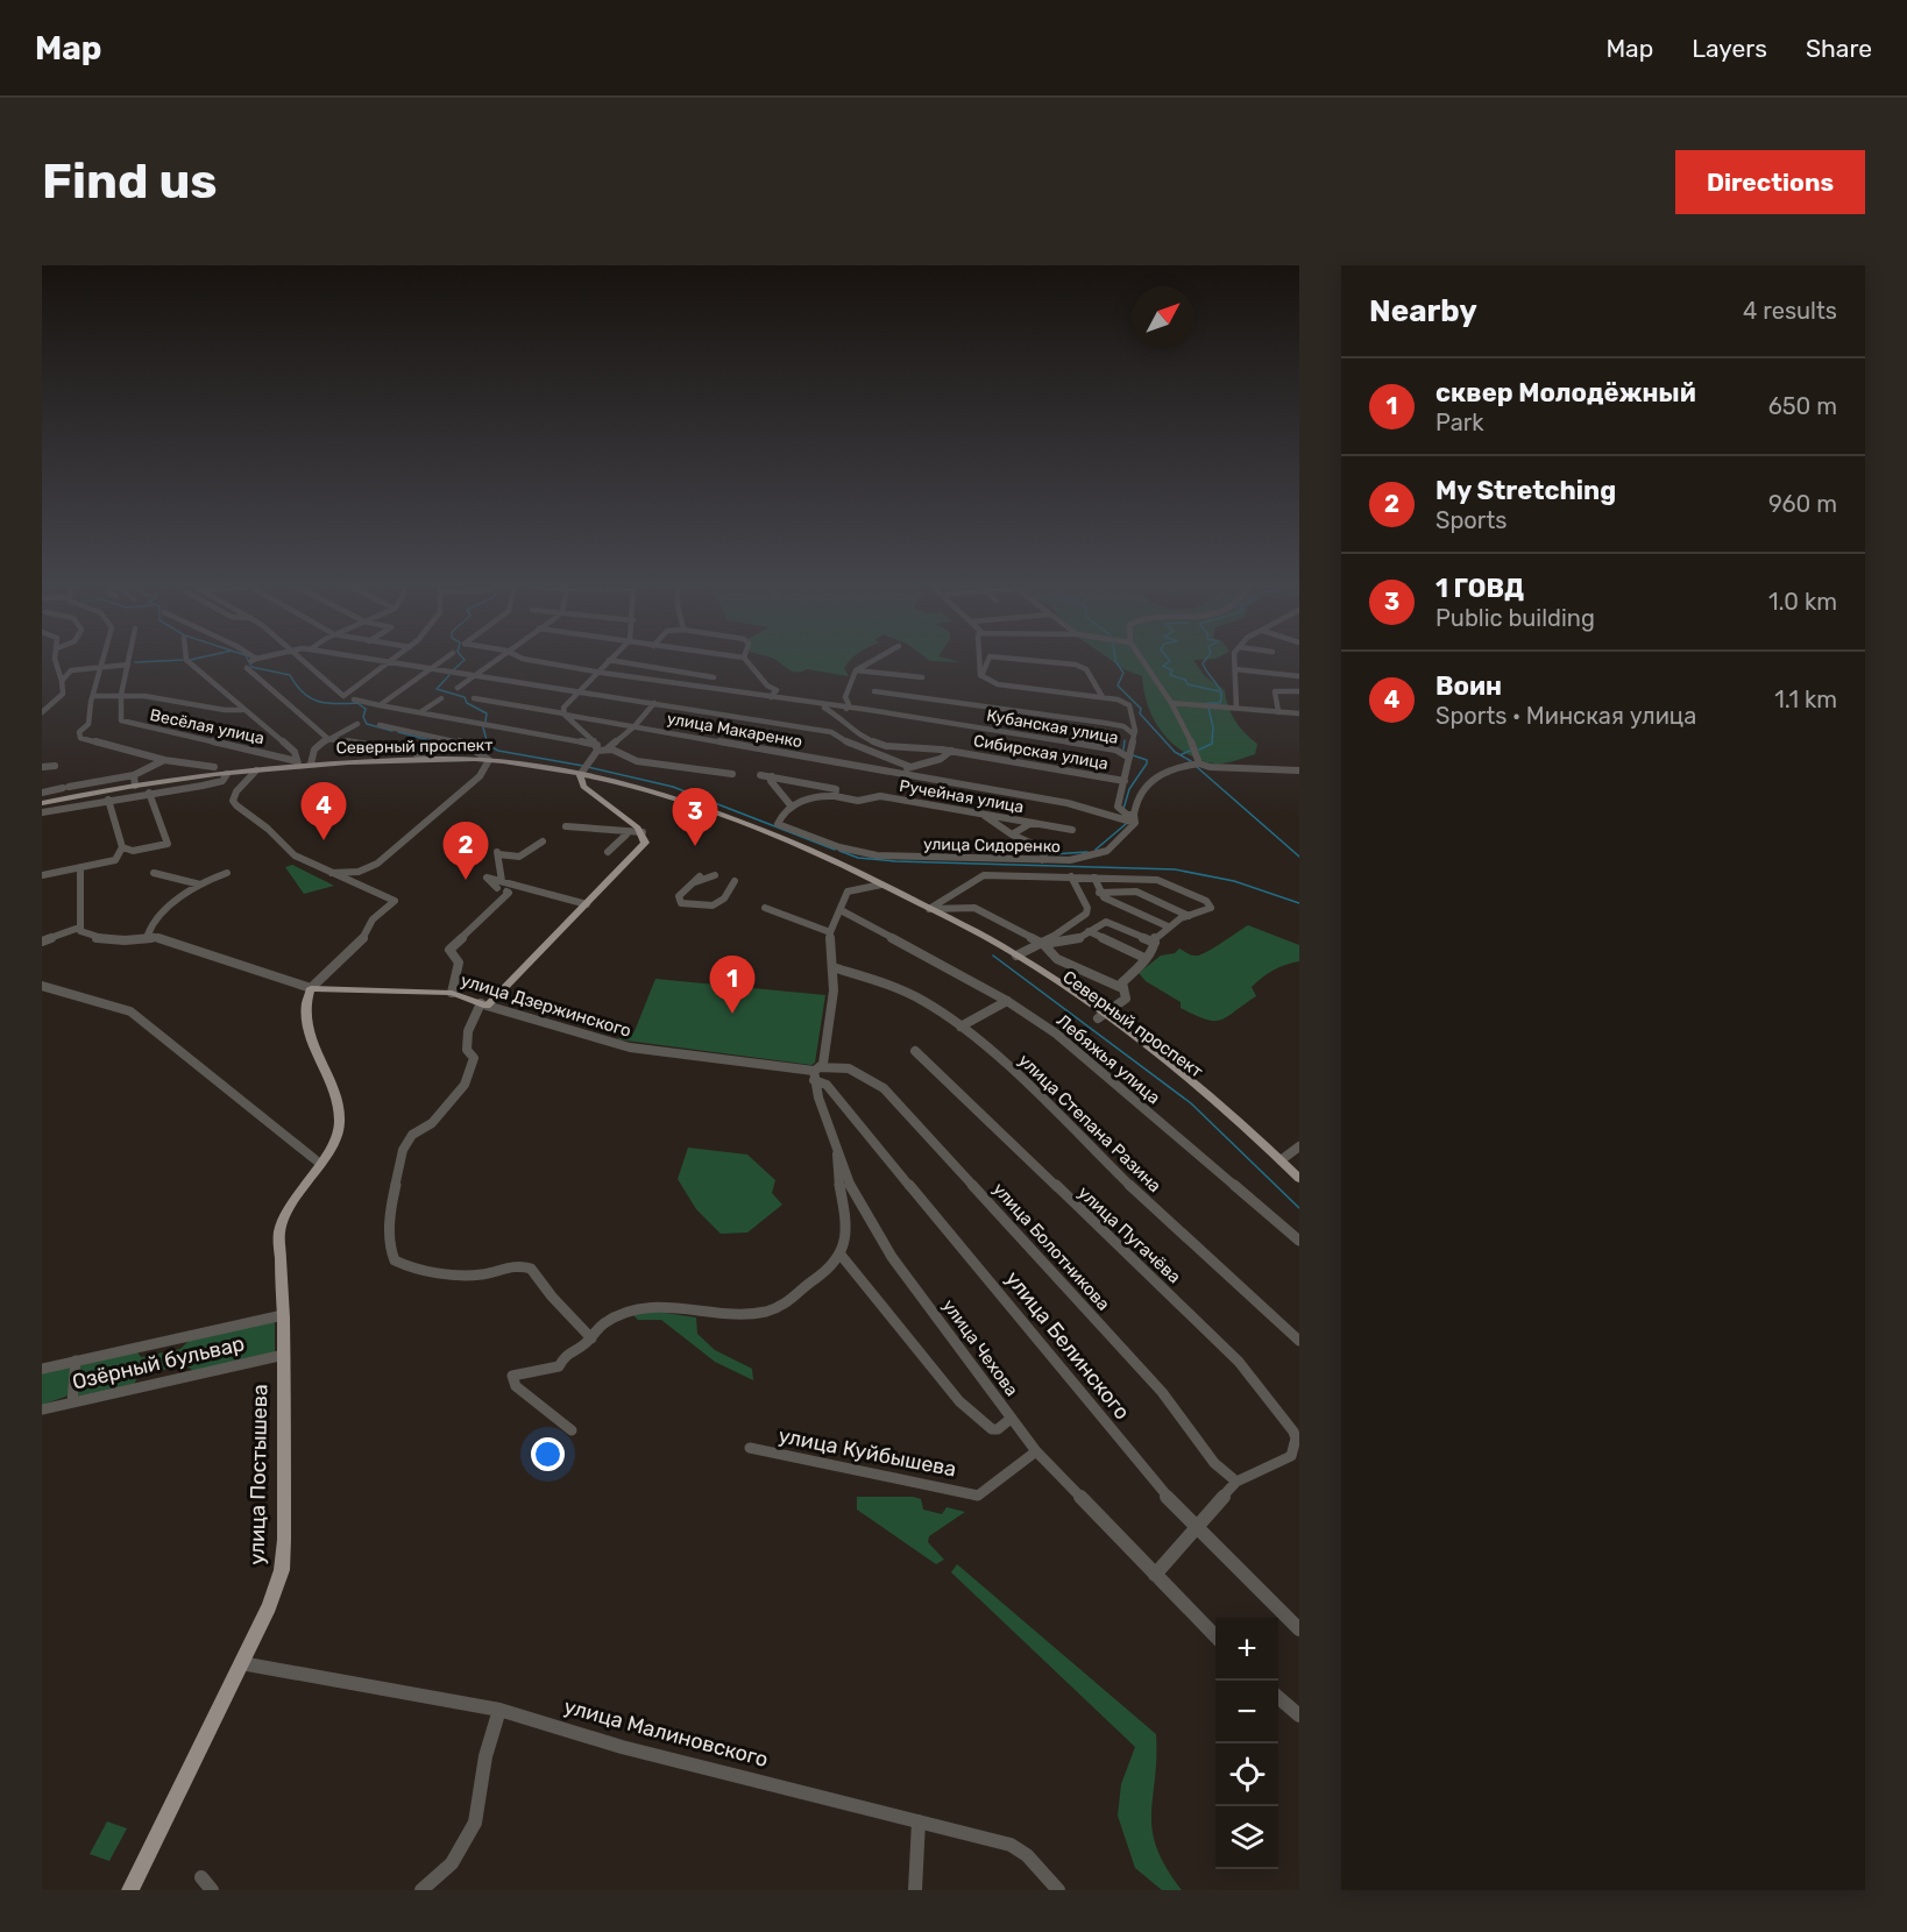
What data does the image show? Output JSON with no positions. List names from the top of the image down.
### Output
{
  "streets": {
    "main road": ["Северный проспект", "улица Дзержинского", "улица Постышева"],
    "street": [
      "Весёлая улица",
      "Кубанская улица",
      "улица Макаренко",
      "Сибирская улица",
      "Ручейная улица",
      "улица Сидоренко",
      "Лебяжья улица",
      "улица Степана Разина",
      "улица Пугачёва",
      "улица Болотникова",
      "улица Белинского",
      "улица Чехова",
      "Озёрный бульвар",
      "улица Куйбышева",
      "улица Малиновского"
    ]
  },
  "crossings": [
    ["Весёлая улица", "Северный проспект"],
    ["Кубанская улица", "Сибирская улица"],
    ["улица Макаренко", "улица Сидоренко"],
    ["Северный проспект", "улица Сидоренко"],
    ["улица Дзержинского", "улица Болотникова"],
    ["улица Дзержинского", "улица Белинского"],
    ["улица Дзержинского", "улица Чехова"],
    ["улица Дзержинского", "улица Постышева"],
    ["улица Пугачёва", "улица Болотникова"],
    ["улица Болотникова", "улица Белинского"],
    ["улица Болотникова", "улица Чехова"],
    ["улица Белинского", "улица Чехова"],
    ["Озёрный бульвар", "улица Постышева"],
    ["улица Постышева", "улица Малиновского"]
  ],
  "north": "top right",
  "page": {
    "header": "Map",
    "nav": ["Map", "Layers", "Share"],
    "buttons": "Directions",
    "title": "Find us",
    "heading": ["Nearby", "4 results"],
    "list": [
      {
        "mark": "1",
        "name": "сквер Молодёжный",
        "note": "Park",
        "value": "650 m"
      },
      {
        "mark": "2",
        "name": "My Stretching",
        "note": "Sports",
        "value": "960 m"
      },
      {
        "mark": "3",
        "name": "1 ГОВД",
        "note": "Public building",
        "value": "1.0 km"
      },
      {
        "mark": "4",
        "name": "Воин",
        "note": "Sports · Минская улица",
        "value": "1.1 km"
      }
    ],
    "pins": [
      "4",
      "3",
      "2",
      "1"
    ],
    "map_buttons": ["+", "−"]
  }
}
